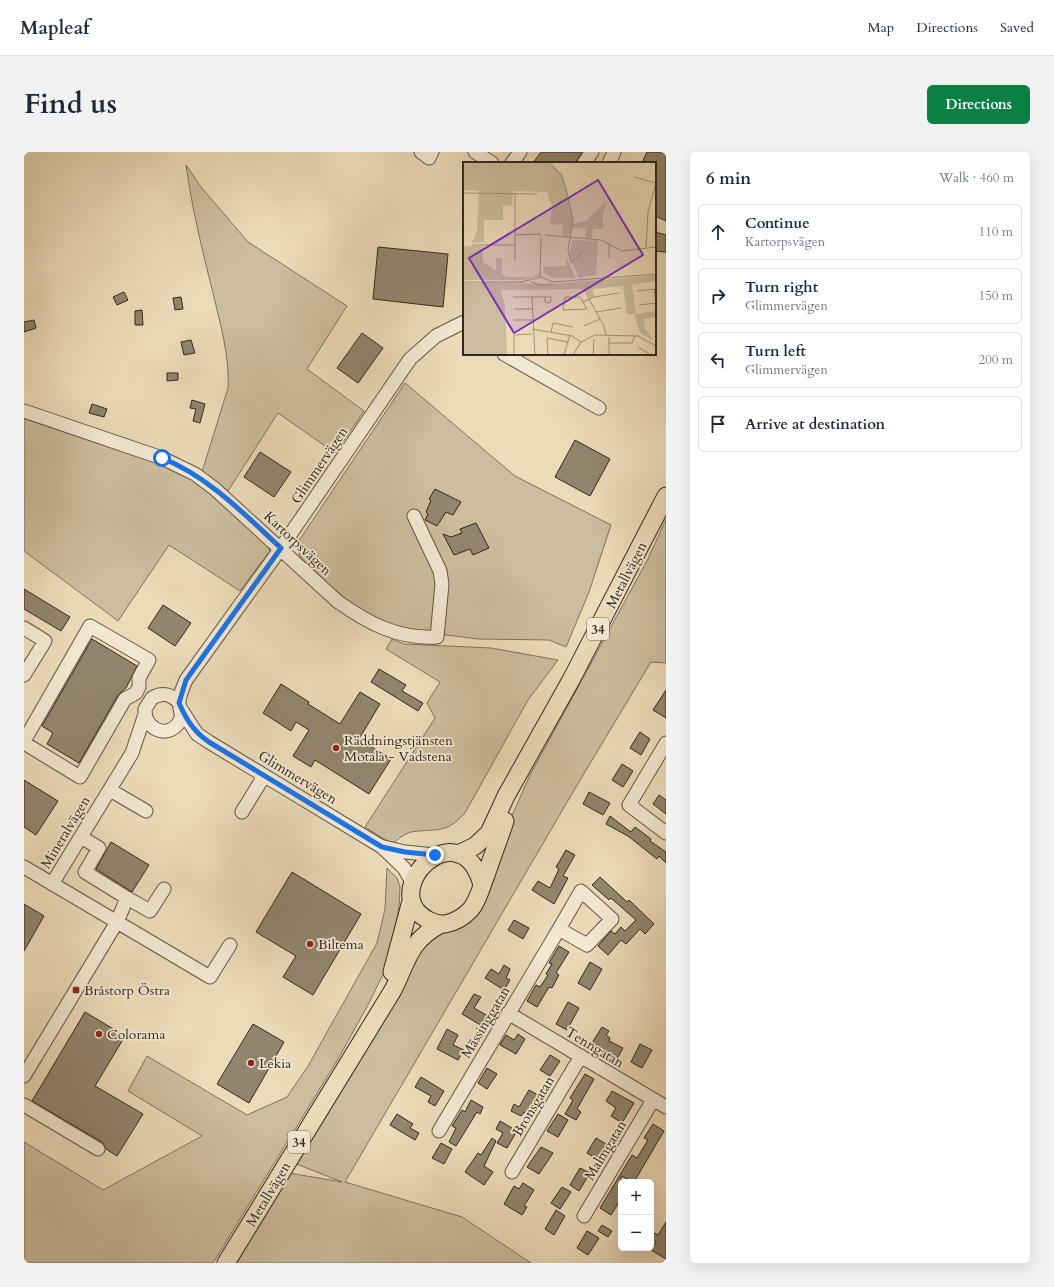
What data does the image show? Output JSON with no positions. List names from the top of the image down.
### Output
{
  "streets": {
    "main road": ["Metallvägen", "34"],
    "street": [
      "Glimmervägen",
      "Kartorpsvägen",
      "Mineralvägen",
      "Mässinggatan",
      "Tenngatan",
      "Bronsgatan",
      "Malmgatan"
    ]
  },
  "crossings": [
    ["Glimmervägen", "Kartorpsvägen"],
    ["Glimmervägen", "Metallvägen"],
    ["Glimmervägen", "34"],
    ["Glimmervägen", "Mineralvägen"],
    ["Metallvägen", "34"],
    ["Mässinggatan", "Tenngatan"],
    ["Tenngatan", "Bronsgatan"],
    ["Tenngatan", "Malmgatan"]
  ],
  "places": {
    "other": [
      "Räddningstjänsten Motala - Vadstena",
      "Biltema",
      "Colorama",
      "Lekia"
    ],
    "transit": ["Bråstorp Östra"]
  },
  "page": {
    "header": "Mapleaf",
    "nav": ["Map", "Directions", "Saved"],
    "title": "Find us",
    "buttons": "Directions",
    "heading": ["6 min", "Walk · 460 m"],
    "list": [
      ["Continue", "Kartorpsvägen", "110 m"],
      ["Turn right", "Glimmervägen", "150 m"],
      ["Turn left", "Glimmervägen", "200 m"],
      "Arrive at destination"
    ],
    "map_buttons": ["+", "−"]
  }
}
